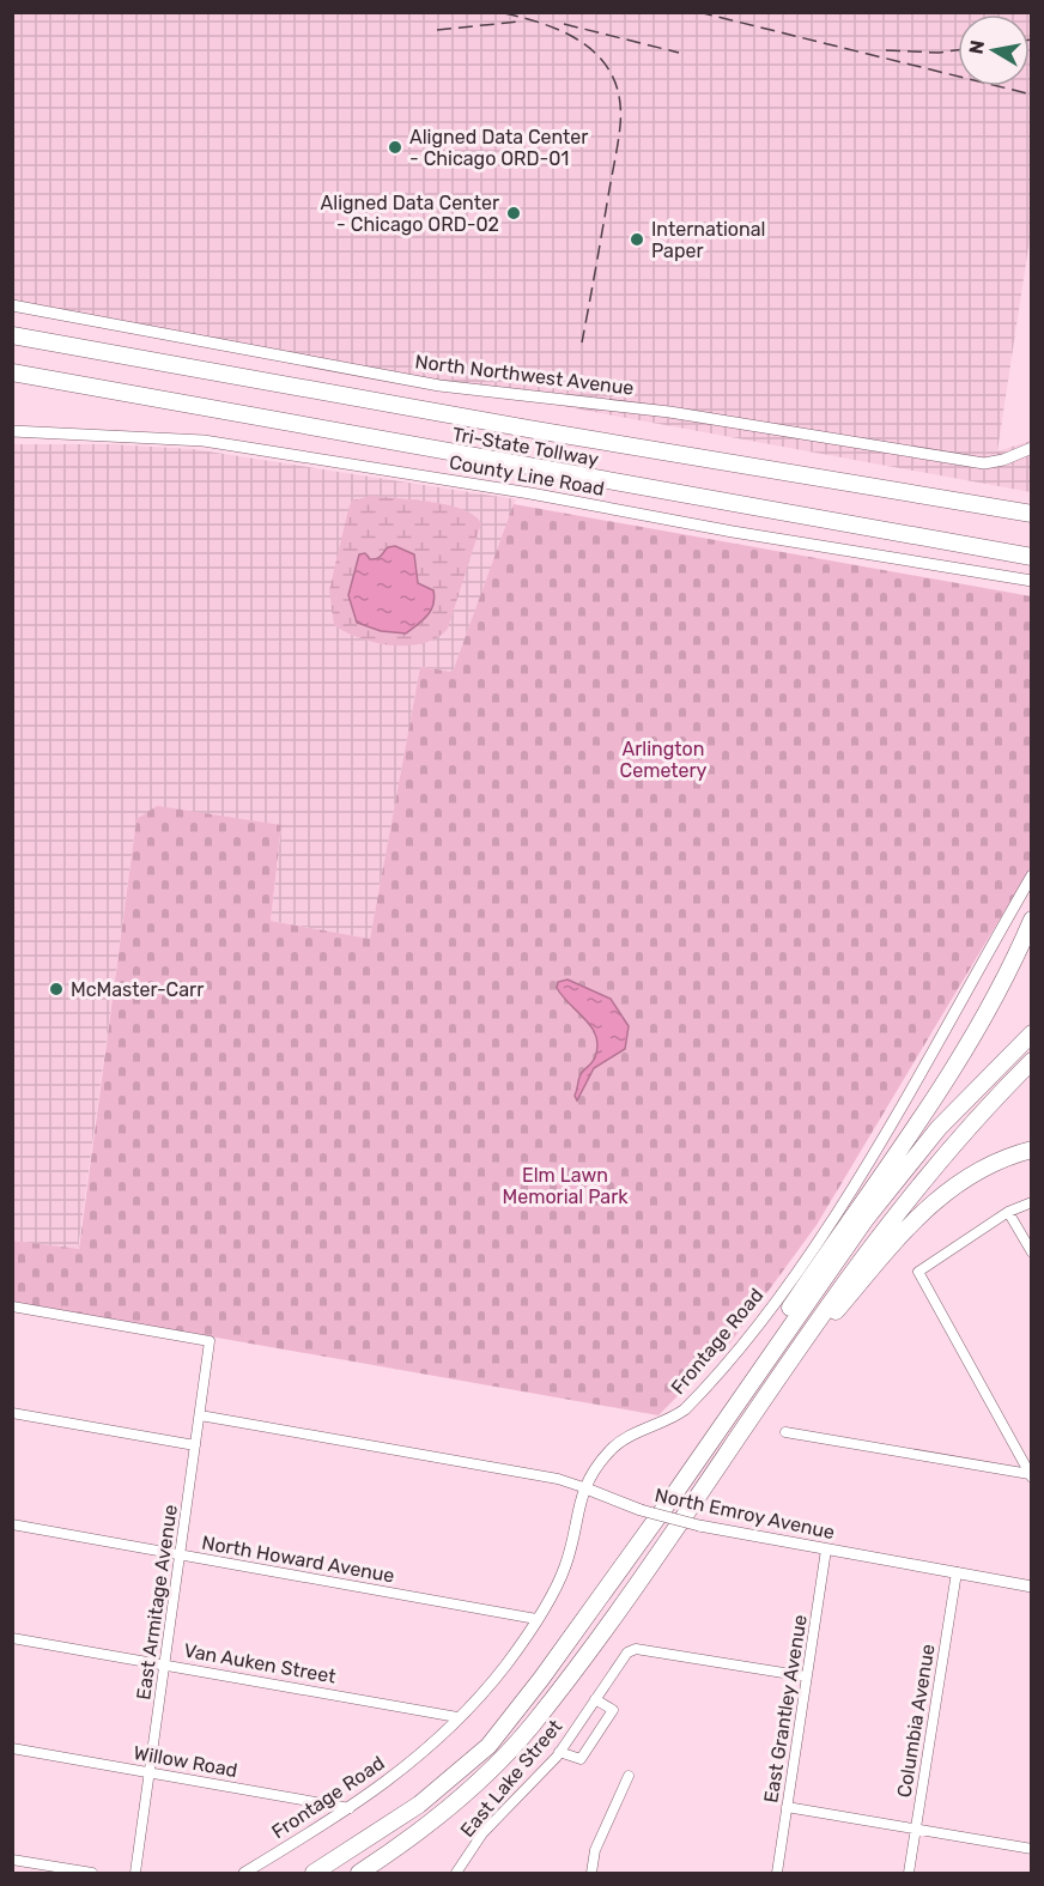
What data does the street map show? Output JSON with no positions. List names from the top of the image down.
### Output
{
  "streets": {
    "highway": ["Tri-State Tollway"],
    "street": [
      "North Northwest Avenue",
      "County Line Road",
      "Frontage Road",
      "North Emroy Avenue",
      "North Howard Avenue",
      "East Armitage Avenue",
      "Van Auken Street",
      "East Grantley Avenue",
      "Columbia Avenue",
      "Willow Road",
      "East Lake Street"
    ]
  },
  "crossings": [
    ["Frontage Road", "North Emroy Avenue"],
    ["Frontage Road", "North Howard Avenue"],
    ["Frontage Road", "Van Auken Street"],
    ["Frontage Road", "Willow Road"],
    ["North Emroy Avenue", "East Armitage Avenue"],
    ["North Emroy Avenue", "East Grantley Avenue"],
    ["North Emroy Avenue", "Columbia Avenue"],
    ["North Howard Avenue", "East Armitage Avenue"],
    ["East Armitage Avenue", "Van Auken Street"],
    ["East Armitage Avenue", "Willow Road"],
    ["East Grantley Avenue", "East Lake Street"]
  ],
  "parks": ["Arlington Cemetery", "Elm Lawn Memorial Park"],
  "places": [
    "Aligned Data Center - Chicago ORD-01",
    "Aligned Data Center - Chicago ORD-02",
    "International Paper",
    "McMaster-Carr"
  ],
  "north": "left"
}
